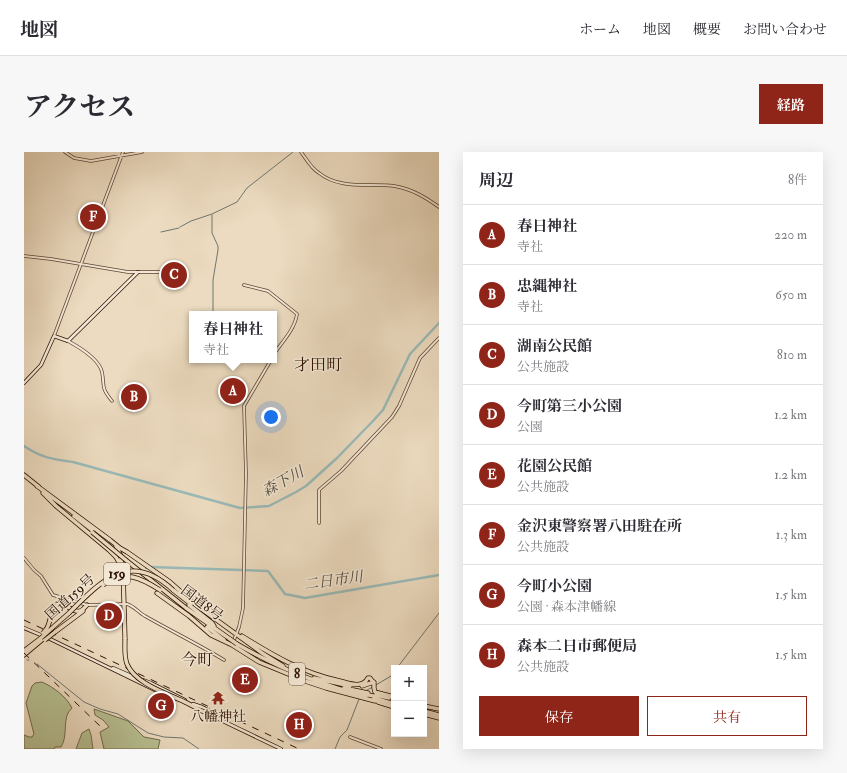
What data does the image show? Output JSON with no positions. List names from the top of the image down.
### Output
{
  "streets": {
    "highway": [
      "159",
      "国道159号",
      "国道8号",
      "8"
    ]
  },
  "crossings": [
    ["159", "国道159号"],
    ["国道159号", "国道8号"],
    ["国道8号", "8"]
  ],
  "districts": ["才田町", "今町"],
  "water": ["森下川", "二日市川"],
  "places": {
    "temple": ["八幡神社"]
  },
  "page": {
    "header": "地図",
    "nav": [
      "ホーム",
      "地図",
      "概要",
      "お問い合わせ"
    ],
    "title": "アクセス",
    "buttons": [
      "経路",
      ["保存", "共有"]
    ],
    "heading": ["周辺", "8件"],
    "pins": [
      "F",
      "C",
      "A",
      "B",
      "D",
      "E",
      "G",
      "H"
    ],
    "list": [
      {
        "mark": "A",
        "name": "春日神社",
        "note": "寺社",
        "value": "220 m"
      },
      {
        "mark": "B",
        "name": "忠縄神社",
        "note": "寺社",
        "value": "650 m"
      },
      {
        "mark": "C",
        "name": "湖南公民館",
        "note": "公共施設",
        "value": "810 m"
      },
      {
        "mark": "D",
        "name": "今町第三小公園",
        "note": "公園",
        "value": "1.2 km"
      },
      {
        "mark": "E",
        "name": "花園公民館",
        "note": "公共施設",
        "value": "1.2 km"
      },
      {
        "mark": "F",
        "name": "金沢東警察署八田駐在所",
        "note": "公共施設",
        "value": "1.3 km"
      },
      {
        "mark": "G",
        "name": "今町小公園",
        "note": "公園 · 森本津幡線",
        "value": "1.5 km"
      },
      {
        "mark": "H",
        "name": "森本二日市郵便局",
        "note": "公共施設",
        "value": "1.5 km"
      }
    ],
    "popup": ["春日神社", "寺社"],
    "map_buttons": ["+", "−"]
  }
}
